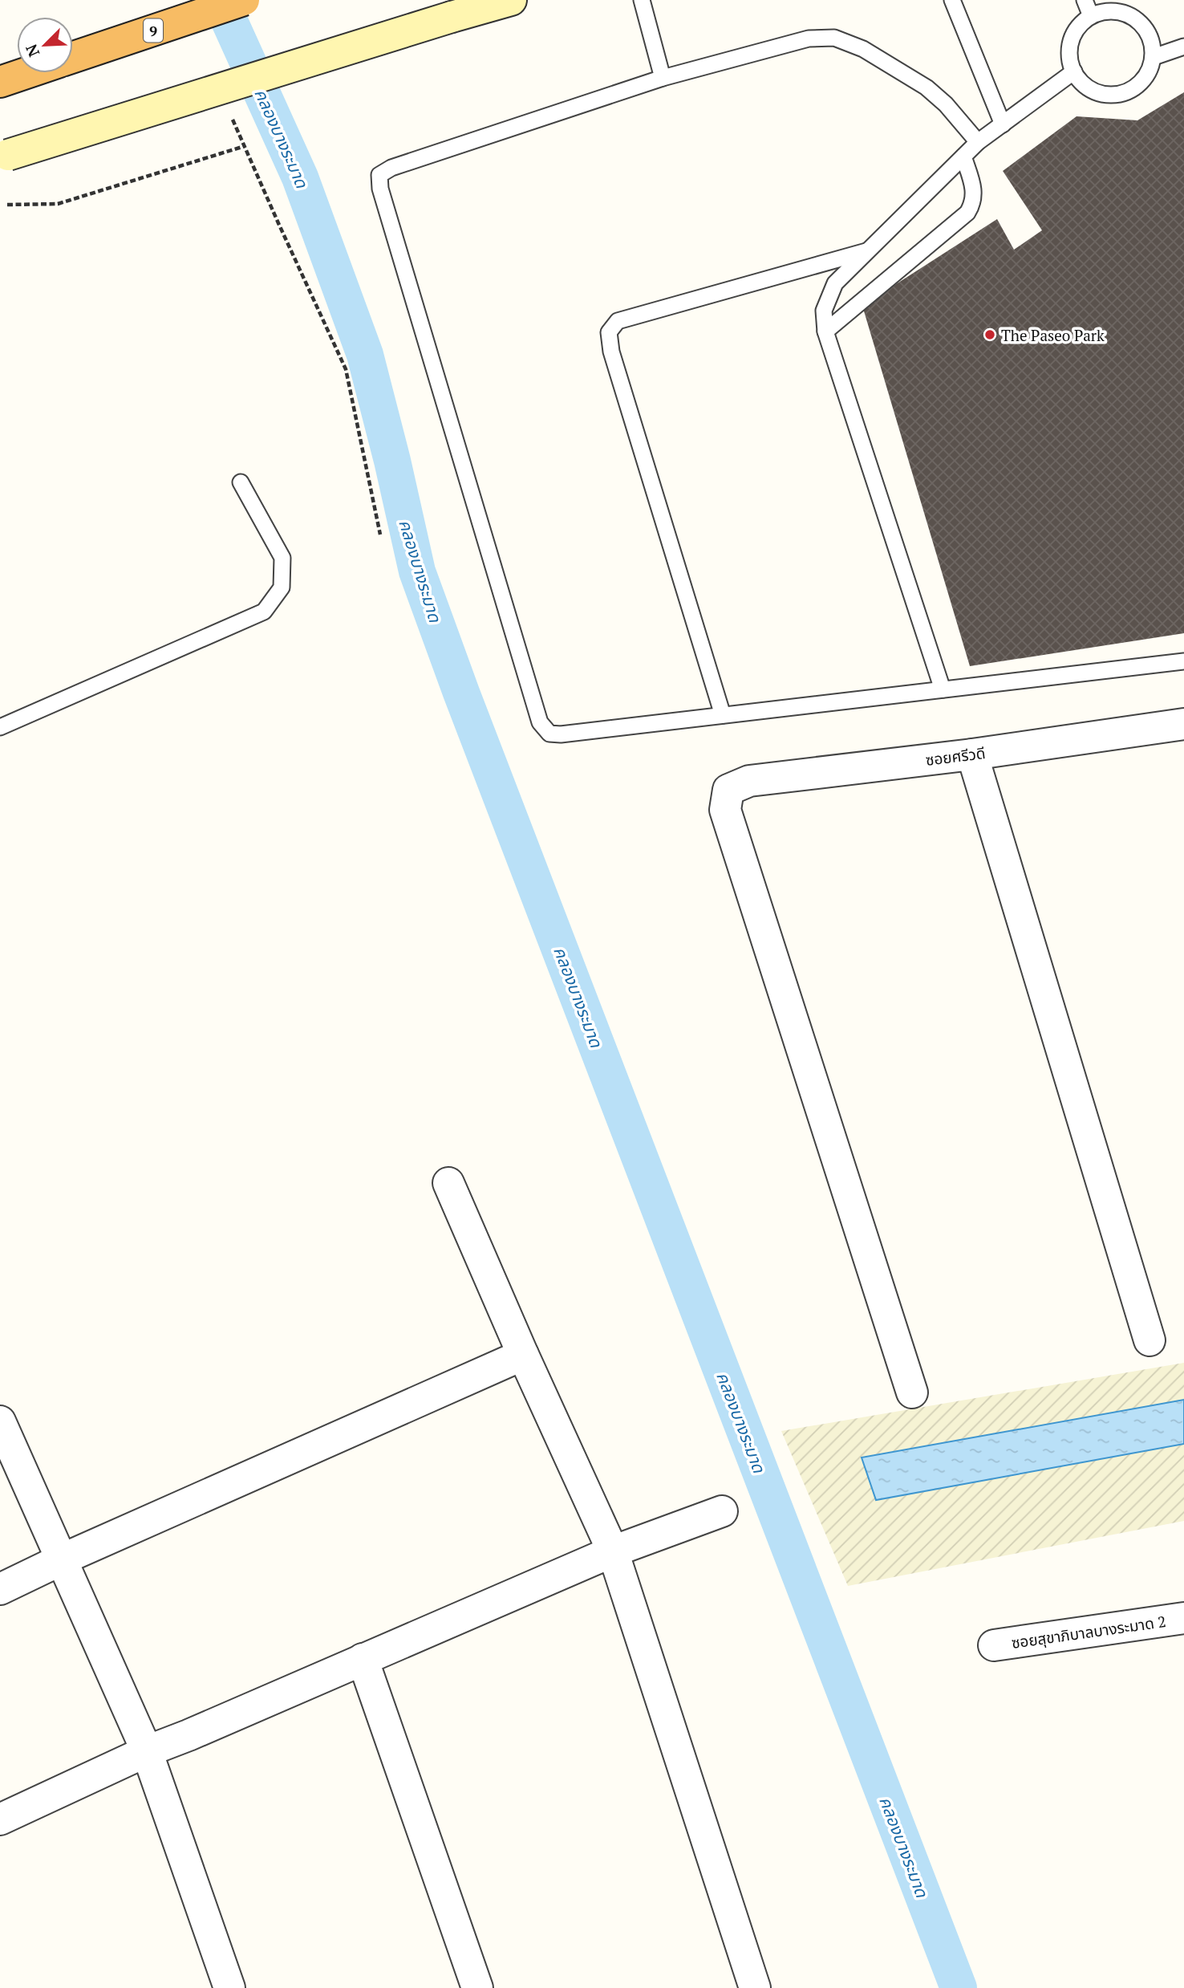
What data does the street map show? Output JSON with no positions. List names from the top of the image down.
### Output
{
  "streets": {
    "highway": ["9"],
    "street": ["ซอยศรีวดี", "ซอยสุขาภิบาลบางระมาด 2"]
  },
  "water": ["คลองบางระมาด"],
  "places": ["The Paseo Park"],
  "north": "bottom left"
}
